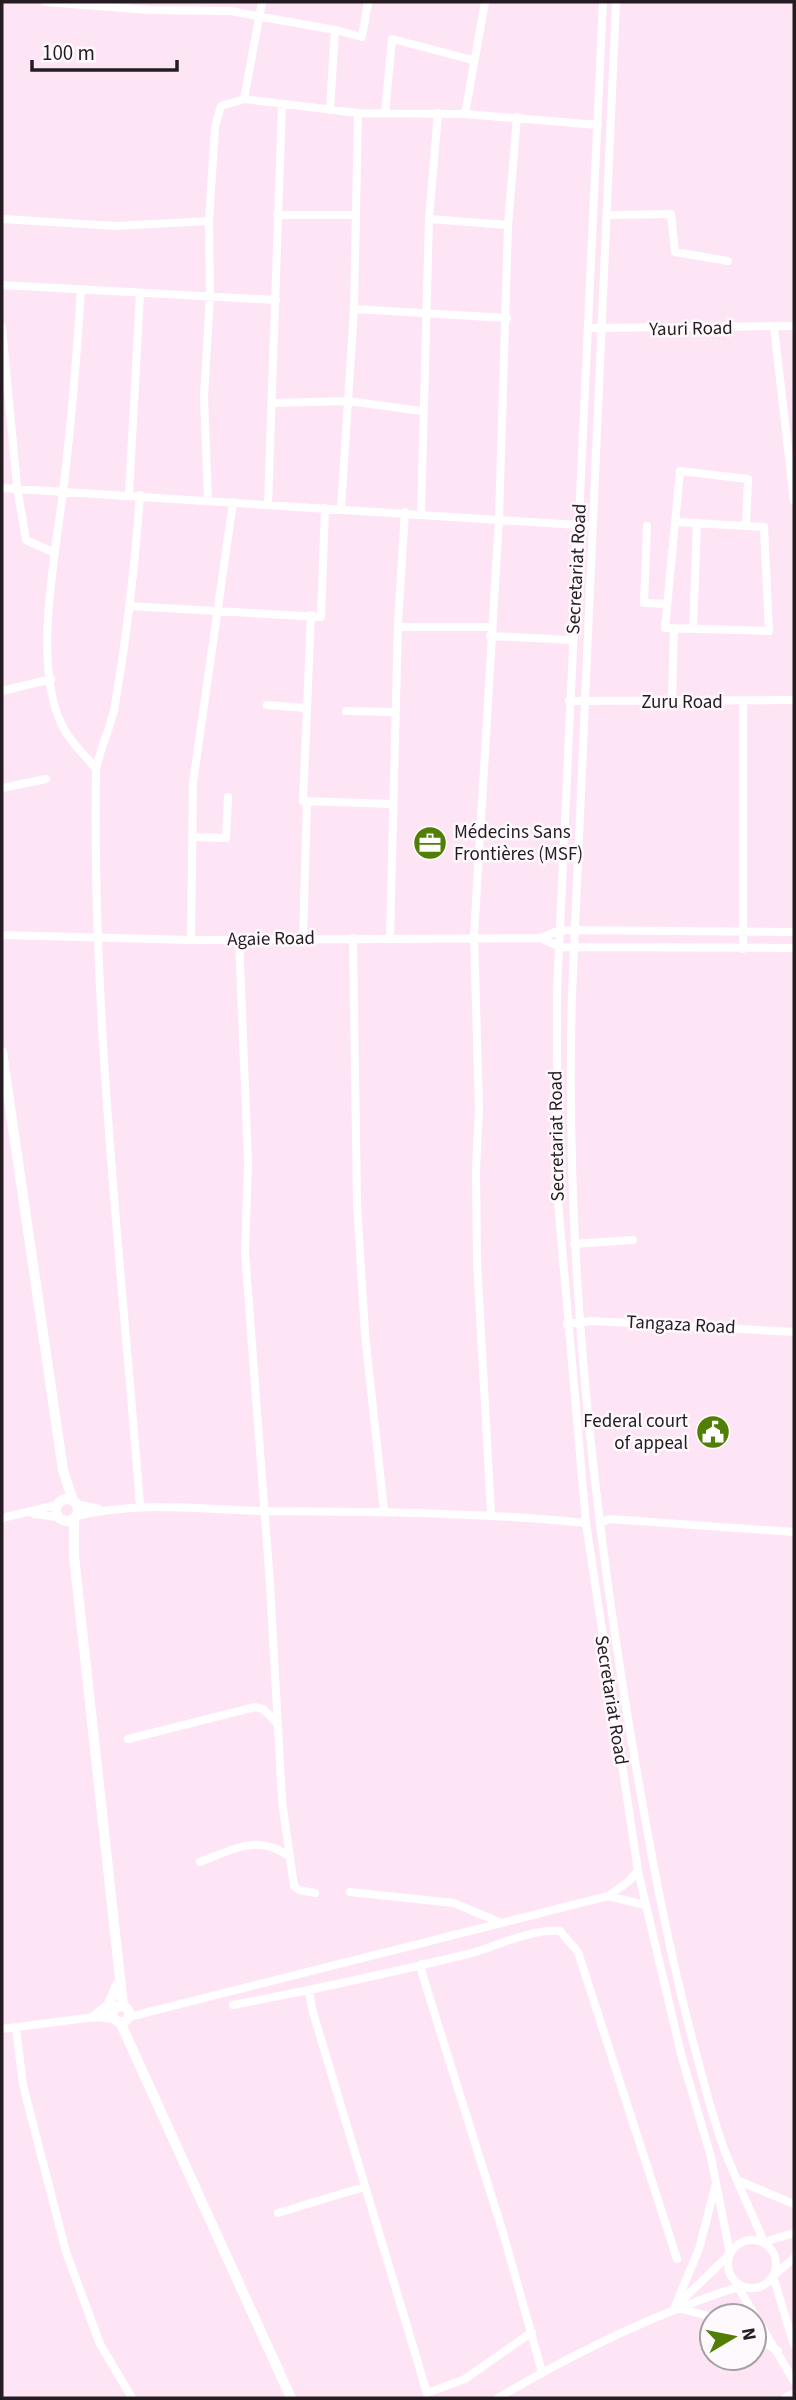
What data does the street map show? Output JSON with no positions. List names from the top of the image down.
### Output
{
  "streets": {
    "street": [
      "Yauri Road",
      "Secretariat Road",
      "Zuru Road",
      "Agaie Road",
      "Tangaza Road"
    ]
  },
  "crossings": [
    ["Yauri Road", "Secretariat Road"],
    ["Secretariat Road", "Zuru Road"],
    ["Secretariat Road", "Tangaza Road"]
  ],
  "places": {
    "office": ["Médecins Sans Frontières (MSF)"],
    "public building": ["Federal court of appeal"]
  },
  "scale_bar": "100 m",
  "north": "right"
}
